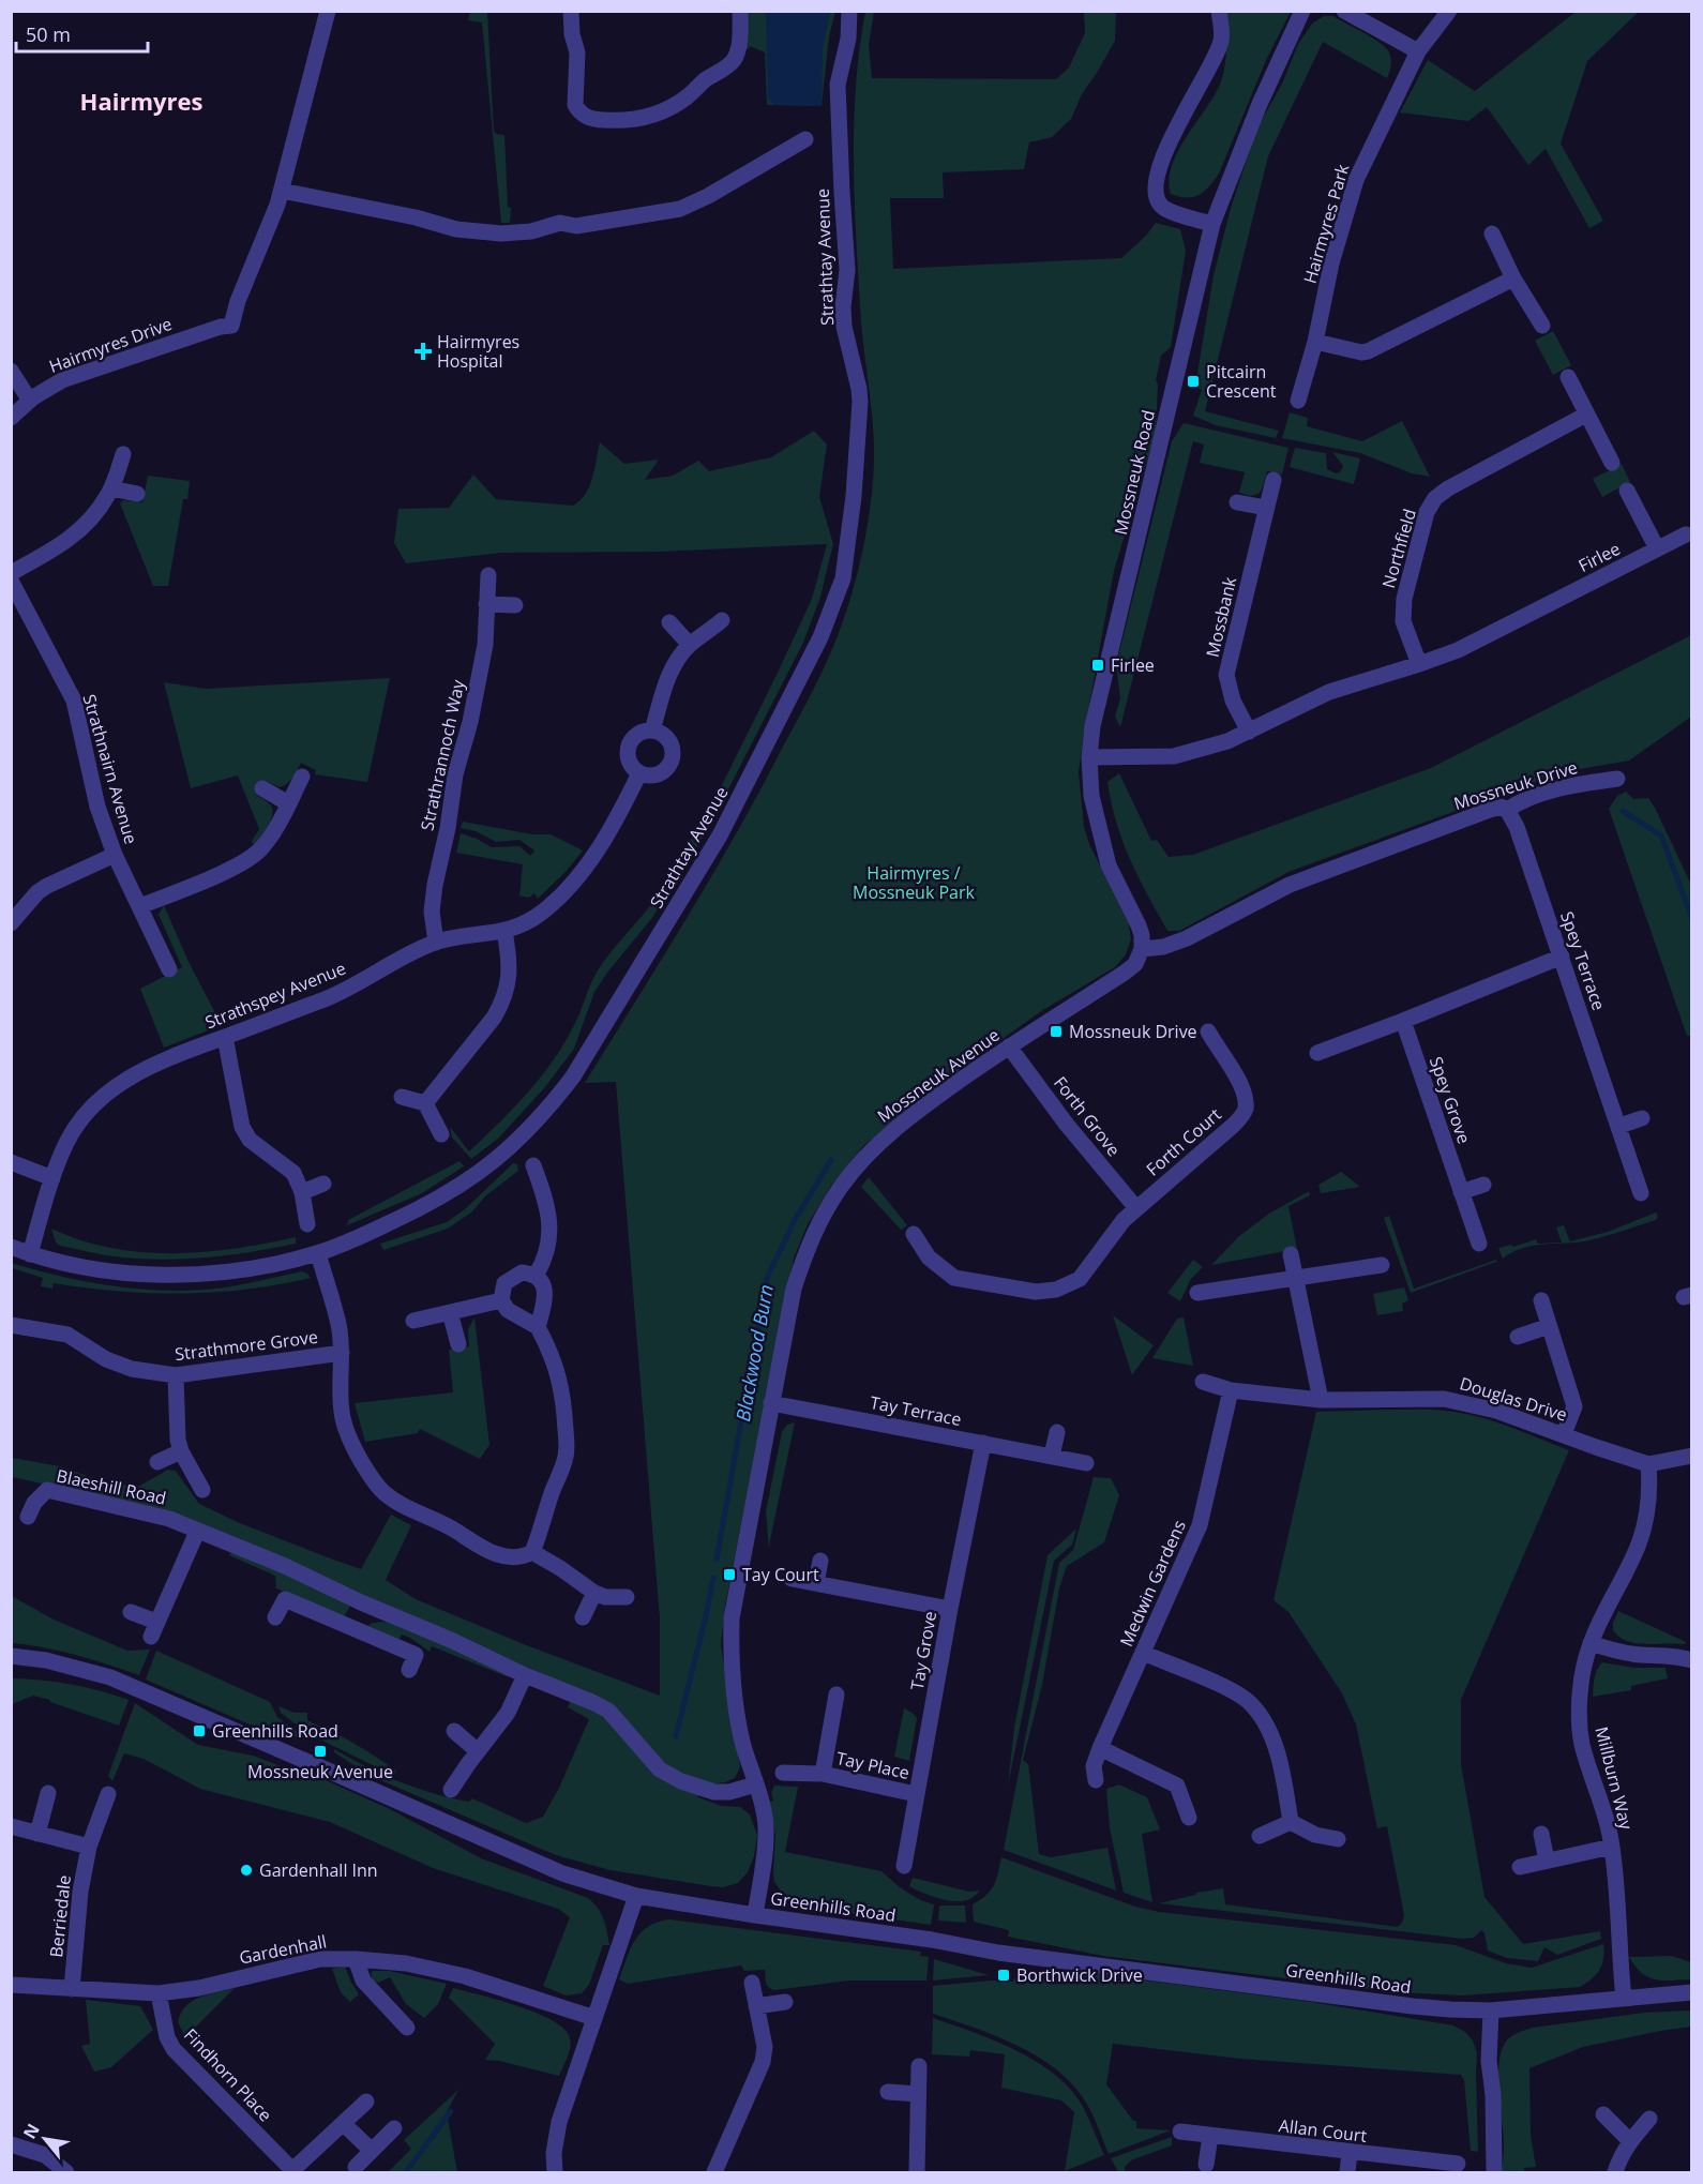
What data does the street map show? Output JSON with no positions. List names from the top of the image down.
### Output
{
  "streets": {
    "street": [
      "Hairmyres Park",
      "Strathtay Avenue",
      "Hairmyres Drive",
      "Mossneuk Road",
      "Northfield",
      "Firlee",
      "Mossbank",
      "Strathrannoch Way",
      "Strathnairn Avenue",
      "Mossneuk Drive",
      "Spey Terrace",
      "Strathspey Avenue",
      "Mossneuk Avenue",
      "Spey Grove",
      "Forth Grove",
      "Forth Court",
      "Strathmore Grove",
      "Douglas Drive",
      "Tay Terrace",
      "Blaeshill Road",
      "Medwin Gardens",
      "Tay Grove",
      "Tay Place",
      "Millburn Way",
      "Greenhills Road",
      "Berriedale",
      "Gardenhall",
      "Findhorn Place",
      "Allan Court"
    ]
  },
  "crossings": [
    ["Strathtay Avenue", "Strathspey Avenue"],
    ["Mossneuk Road", "Firlee"],
    ["Mossneuk Road", "Mossneuk Drive"],
    ["Mossneuk Road", "Mossneuk Avenue"],
    ["Northfield", "Firlee"],
    ["Firlee", "Mossbank"],
    ["Strathrannoch Way", "Strathspey Avenue"],
    ["Mossneuk Drive", "Spey Terrace"],
    ["Mossneuk Drive", "Mossneuk Avenue"],
    ["Mossneuk Avenue", "Forth Grove"],
    ["Mossneuk Avenue", "Tay Terrace"],
    ["Mossneuk Avenue", "Blaeshill Road"],
    ["Mossneuk Avenue", "Greenhills Road"],
    ["Forth Grove", "Forth Court"],
    ["Douglas Drive", "Medwin Gardens"],
    ["Douglas Drive", "Millburn Way"],
    ["Tay Terrace", "Tay Grove"],
    ["Tay Grove", "Tay Place"],
    ["Millburn Way", "Greenhills Road"],
    ["Berriedale", "Gardenhall"],
    ["Gardenhall", "Findhorn Place"]
  ],
  "districts": ["Hairmyres"],
  "water": ["Blackwood Burn"],
  "parks": ["Hairmyres / Mossneuk Park"],
  "places": {
    "health": ["Hairmyres Hospital"],
    "transit": [
      "Pitcairn Crescent",
      "Firlee",
      "Mossneuk Drive",
      "Tay Court",
      "Greenhills Road",
      "Mossneuk Avenue",
      "Borthwick Drive"
    ],
    "other": ["Gardenhall Inn"]
  },
  "scale_bar": "50 m",
  "north": "top left"
}
